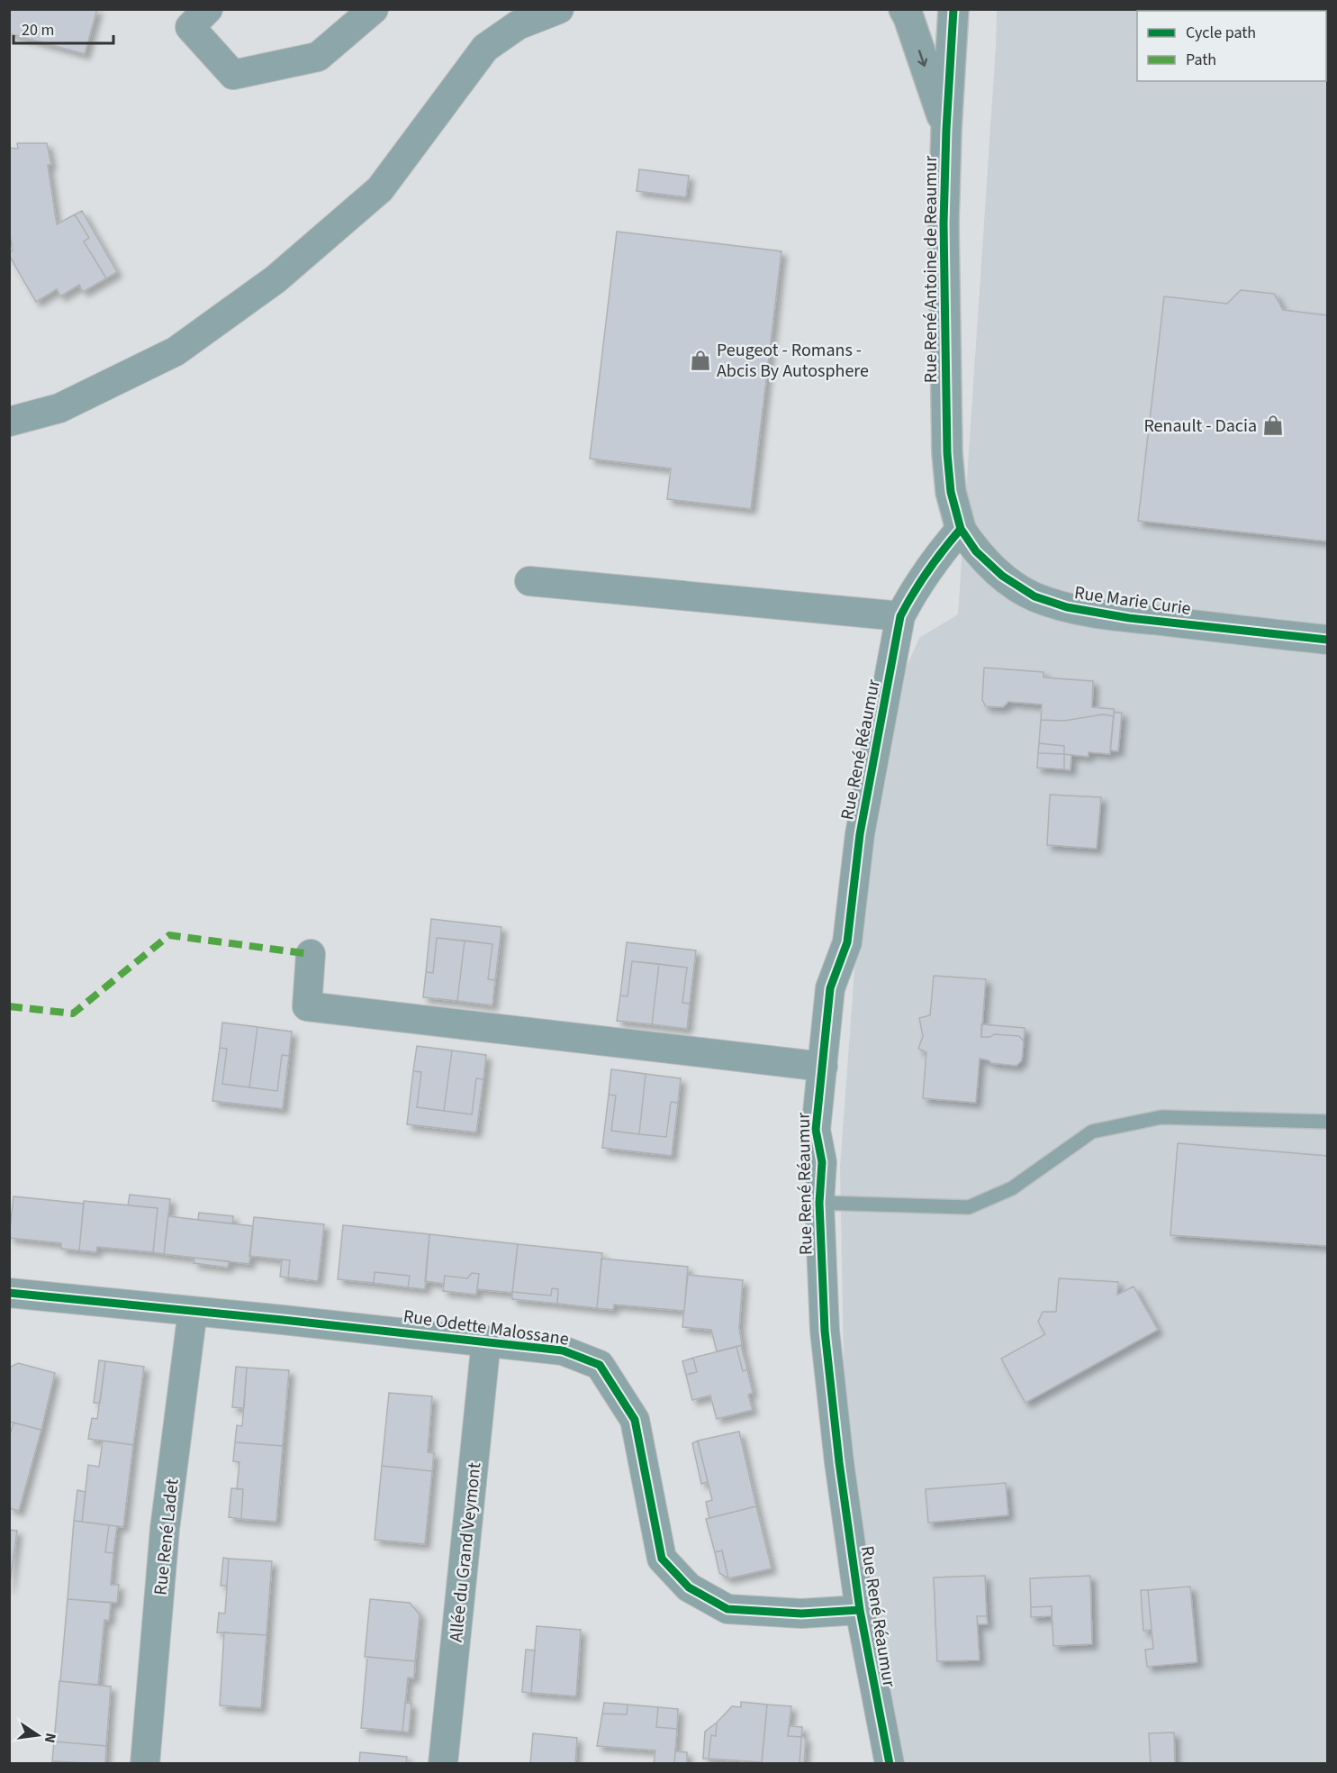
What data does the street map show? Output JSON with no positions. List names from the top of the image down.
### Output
{
  "streets": {
    "street": [
      "Rue René Antoine de Reaumur",
      "Rue Marie Curie",
      "Rue René Réaumur",
      "Rue Odette Malossane",
      "Rue René Ladet",
      "Allée du Grand Veymont"
    ]
  },
  "crossings": [
    ["Rue René Antoine de Reaumur", "Rue Marie Curie"],
    ["Rue René Antoine de Reaumur", "Rue René Réaumur"],
    ["Rue Marie Curie", "Rue René Réaumur"],
    ["Rue René Réaumur", "Rue Odette Malossane"],
    ["Rue Odette Malossane", "Rue René Ladet"],
    ["Rue Odette Malossane", "Allée du Grand Veymont"]
  ],
  "places": {
    "shop": ["Peugeot - Romans - Abcis By Autosphere", "Renault - Dacia"]
  },
  "legend": ["Cycle path", "Path"],
  "scale_bar": "20 m",
  "north": "right"
}
